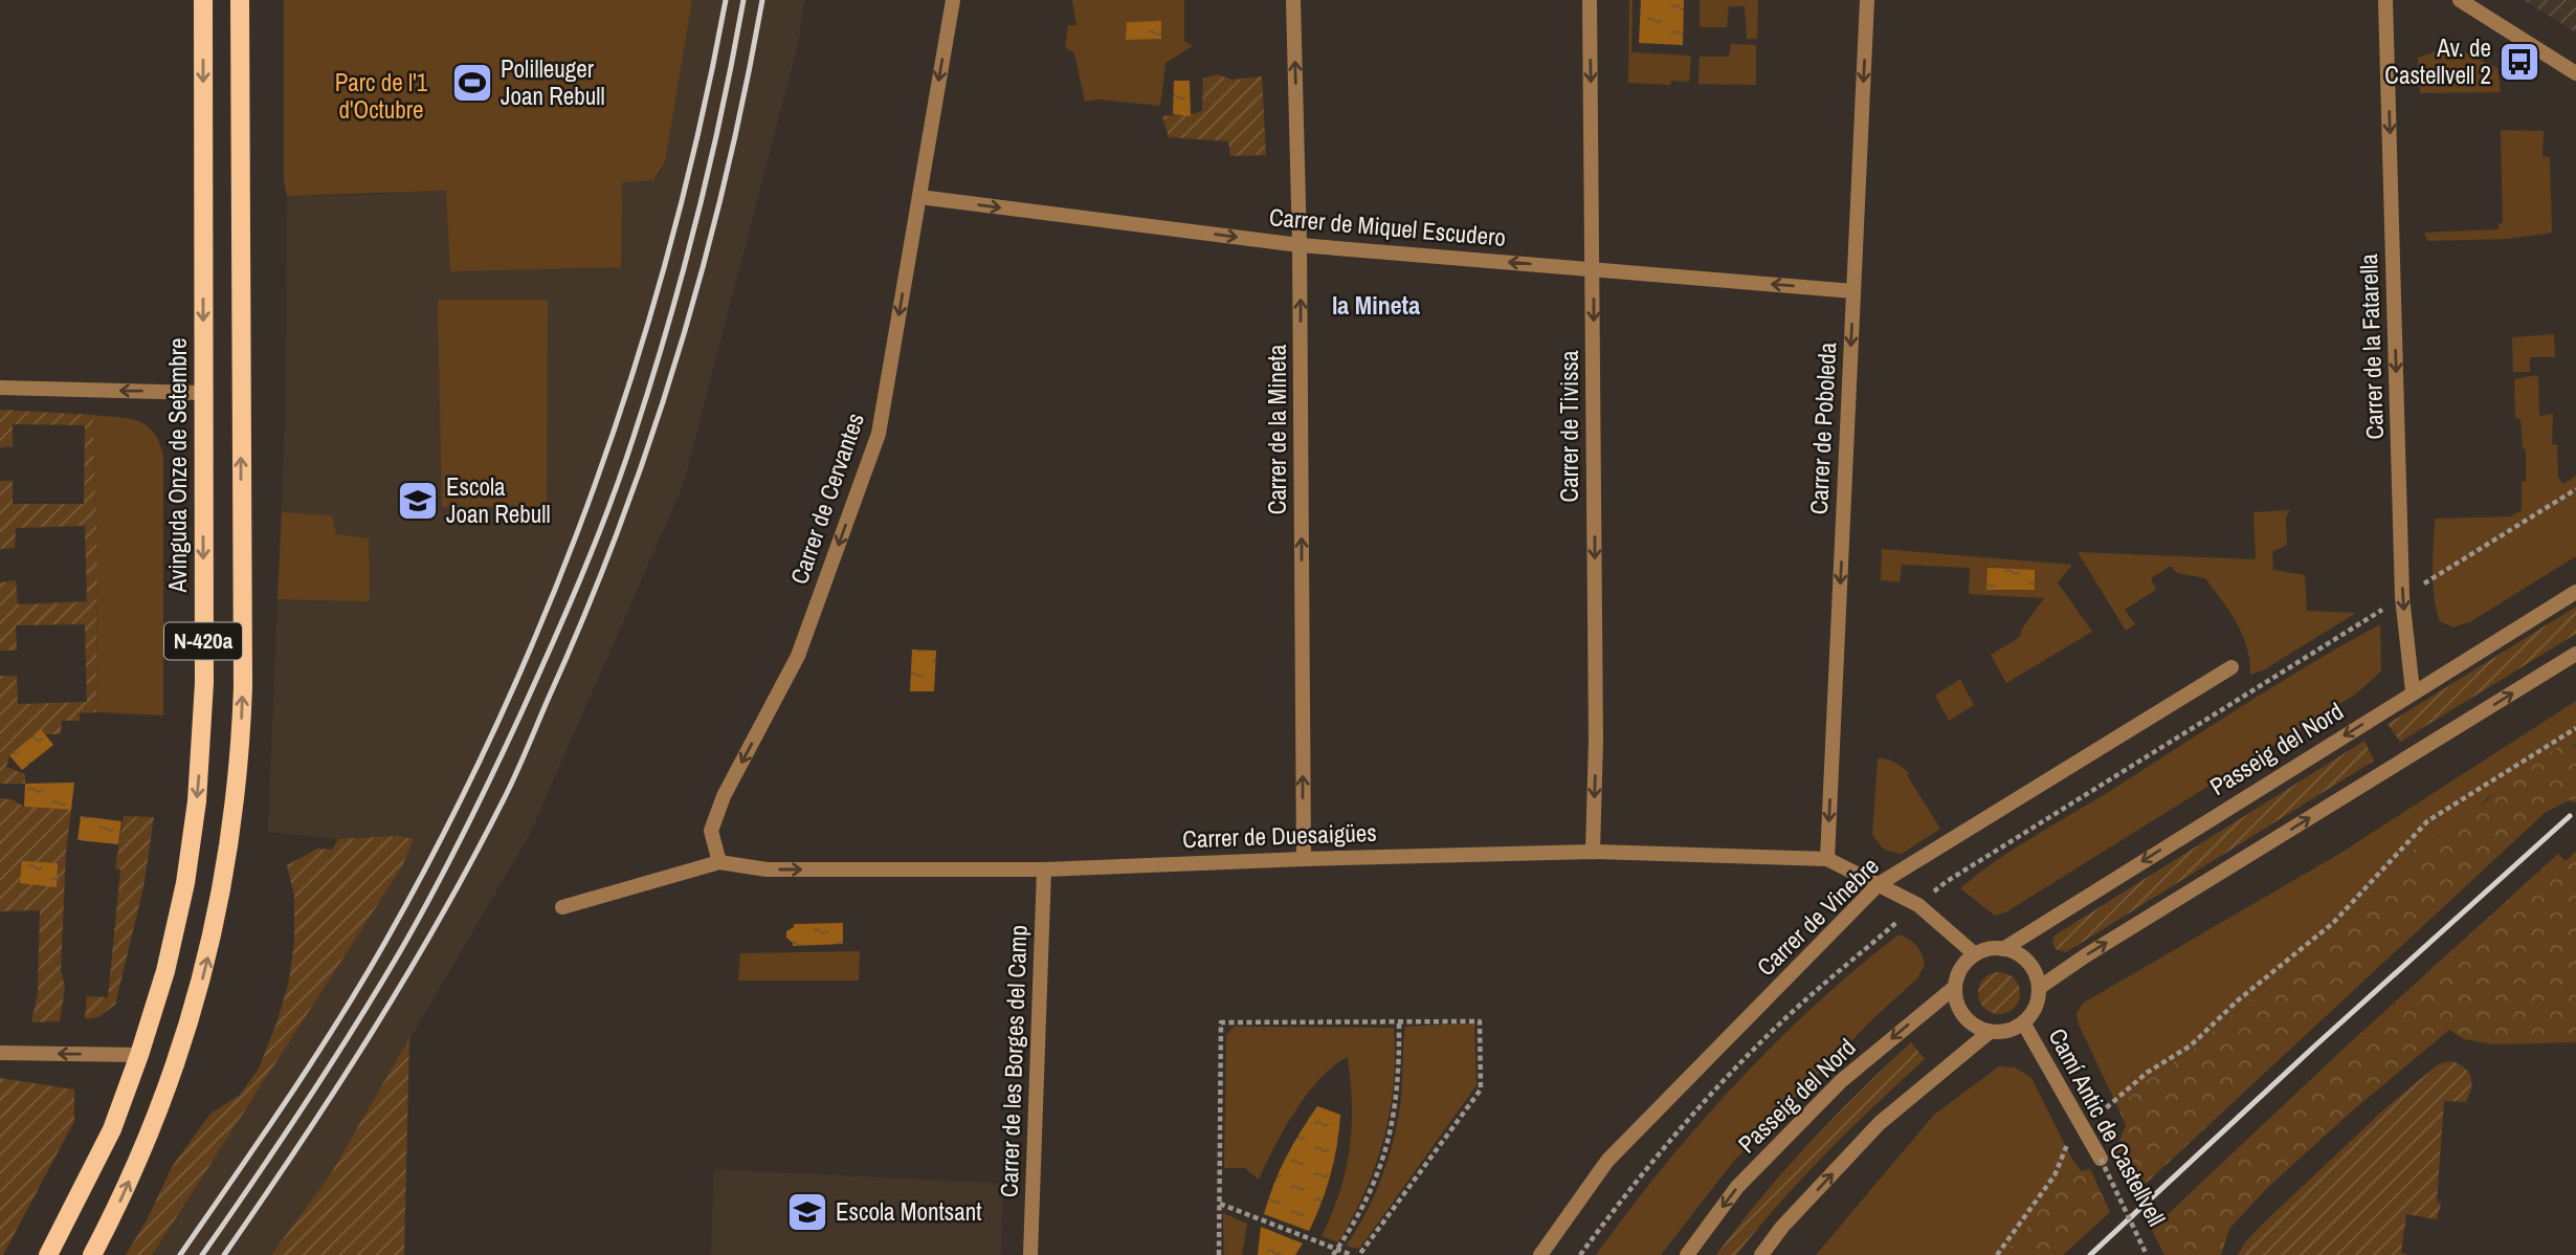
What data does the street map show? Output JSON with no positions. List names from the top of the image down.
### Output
{
  "streets": {
    "main road": ["Avinguda Onze de Setembre", "N-420a"],
    "street": [
      "Carrer de Miquel Escudero",
      "Carrer de la Fatarella",
      "Carrer de Tivissa",
      "Carrer de Poboleda",
      "Carrer de la Mineta",
      "Carrer de Cervantes",
      "Passeig del Nord",
      "Carrer de Duesaigües",
      "Carrer de Vinebre",
      "Carrer de les Borges del Camp",
      "Camí Antic de Castellvell"
    ]
  },
  "crossings": [
    ["Carrer de Miquel Escudero", "Carrer de Tivissa"],
    ["Carrer de Miquel Escudero", "Carrer de Poboleda"],
    ["Carrer de Miquel Escudero", "Carrer de la Mineta"],
    ["Carrer de Miquel Escudero", "Carrer de Cervantes"],
    ["Carrer de la Fatarella", "Passeig del Nord"],
    ["Carrer de Tivissa", "Carrer de Duesaigües"],
    ["Carrer de Poboleda", "Carrer de Duesaigües"],
    ["Carrer de la Mineta", "Carrer de Duesaigües"],
    ["Carrer de Cervantes", "Carrer de Duesaigües"],
    ["Passeig del Nord", "Carrer de Duesaigües"],
    ["Passeig del Nord", "Camí Antic de Castellvell"],
    ["Carrer de Duesaigües", "Carrer de Vinebre"],
    ["Carrer de Duesaigües", "Carrer de les Borges del Camp"],
    ["Carrer de Duesaigües", "Camí Antic de Castellvell"]
  ],
  "one_way": [
    "Carrer de la Fatarella",
    "Carrer de Tivissa",
    "Carrer de Poboleda",
    "Carrer de la Mineta",
    "Carrer de Cervantes"
  ],
  "districts": ["la Mineta"],
  "parks": ["Parc de l'1 d'Octubre"],
  "places": {
    "bus stop": ["Av. de Castellvell 2"],
    "sports": ["Polilleuger Joan Rebull"],
    "school or university": ["Escola Joan Rebull", "Escola Montsant"]
  }
}
